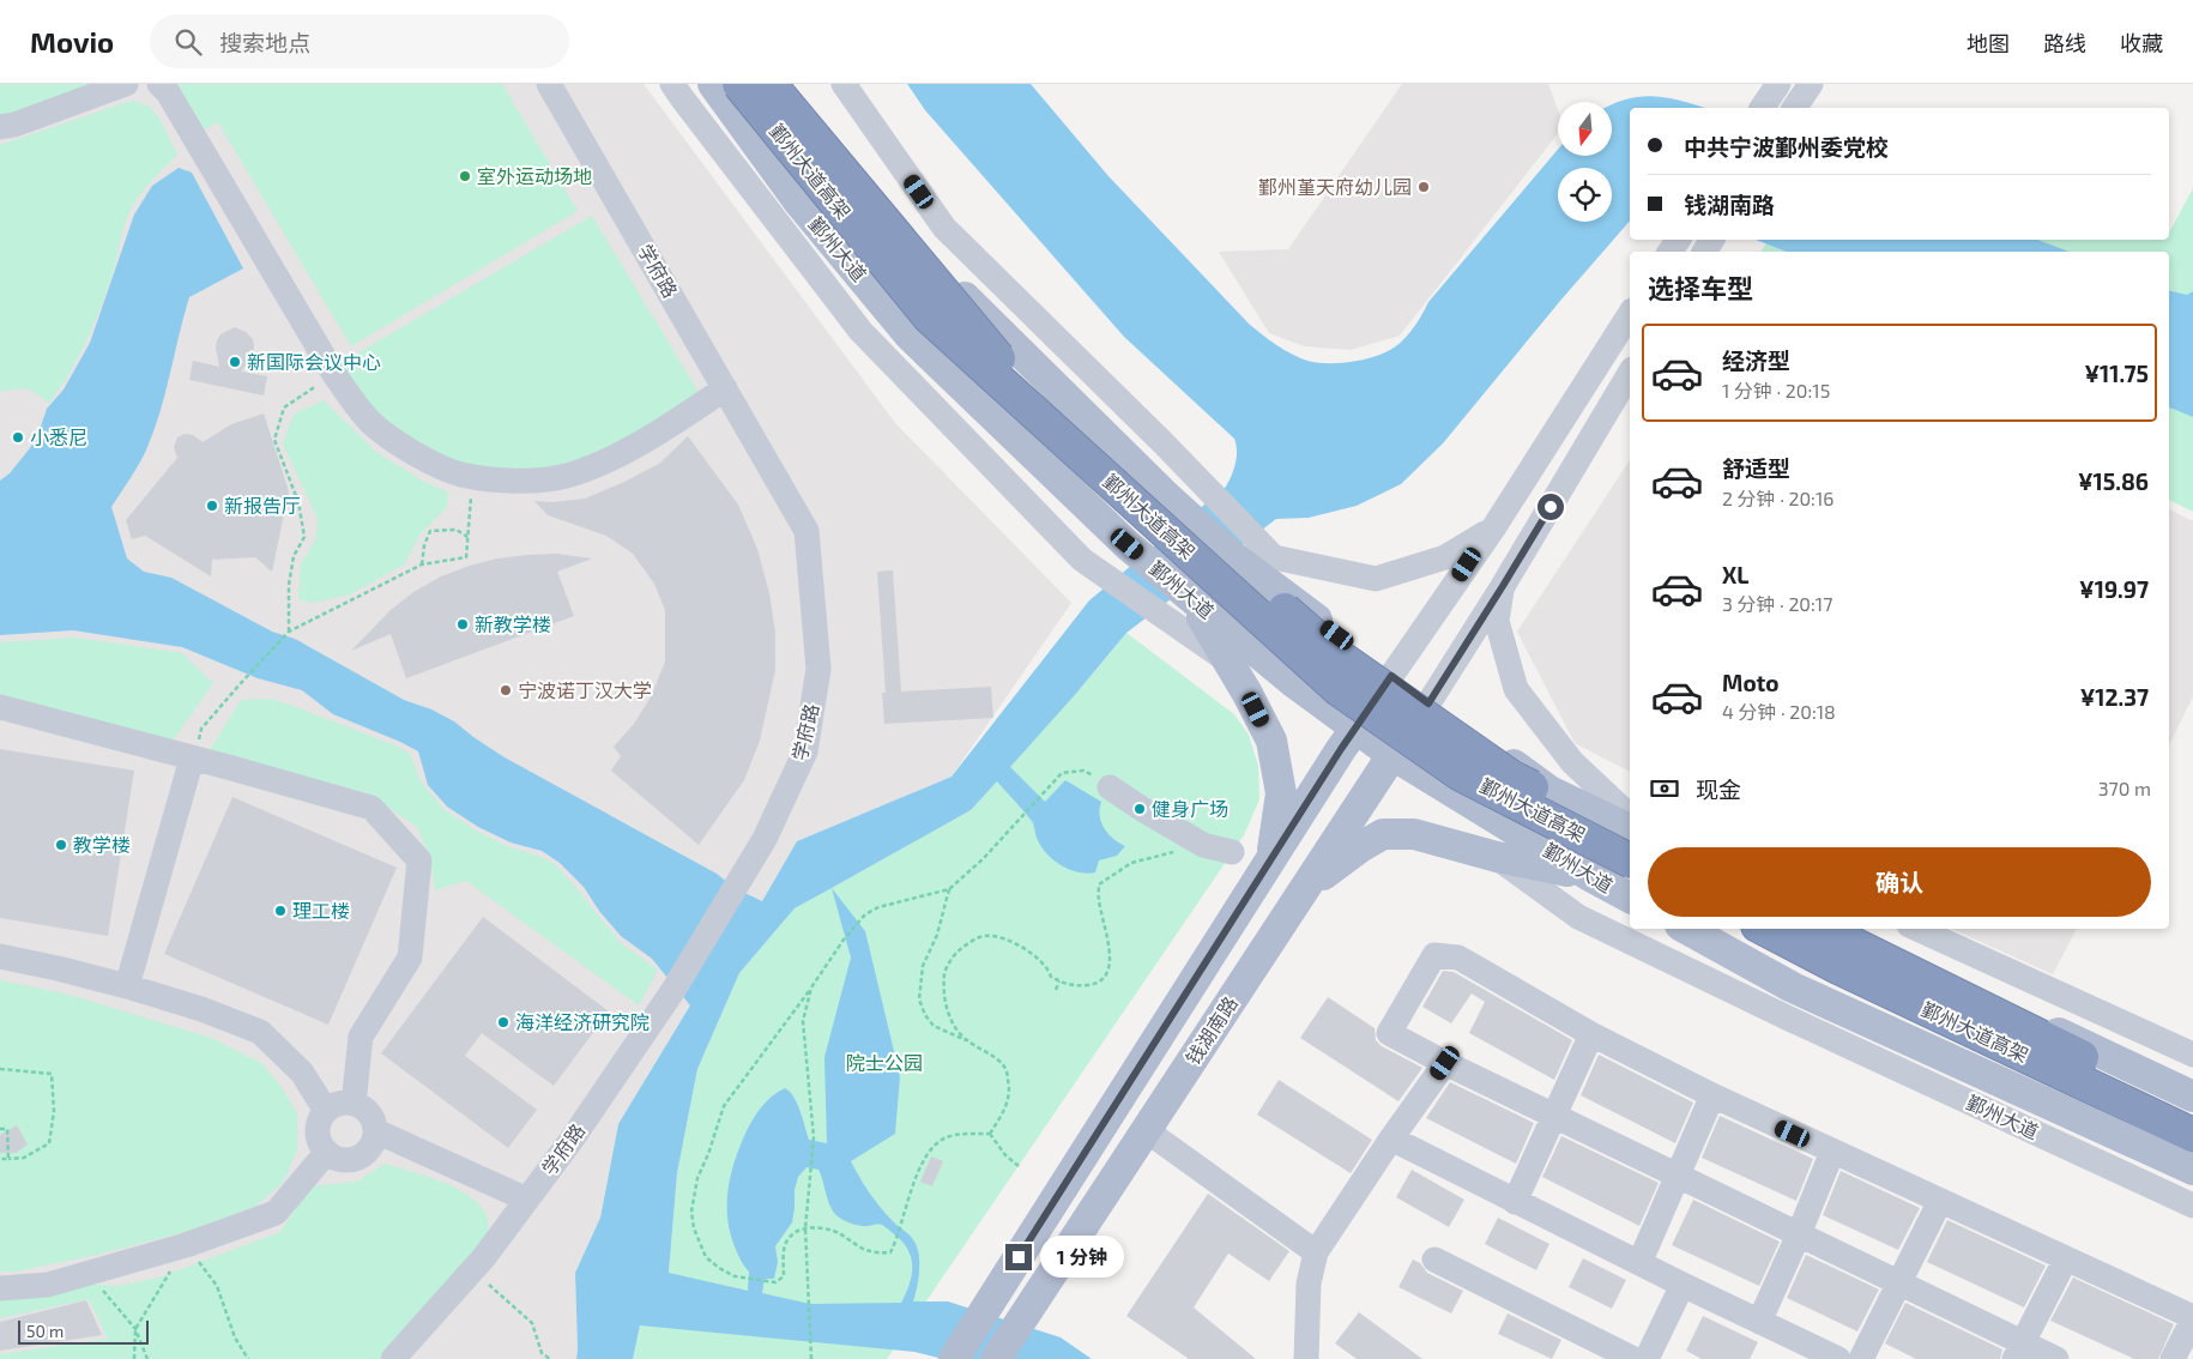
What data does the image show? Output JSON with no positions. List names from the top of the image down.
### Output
{
  "streets": {
    "highway": ["鄞州大道高架"],
    "main road": ["鄞州大道", "钱湖南路"],
    "street": ["学府路"]
  },
  "crossings": [
    ["鄞州大道", "钱湖南路"]
  ],
  "parks": ["院士公园"],
  "places": [
    "室外运动场地",
    "鄞州堇天府幼儿园",
    "新国际会议中心",
    "小悉尼",
    "新报告厅",
    "新教学楼",
    "宁波诺丁汉大学",
    "健身广场",
    "教学楼",
    "理工楼",
    "海洋经济研究院"
  ],
  "scale_bar": "50 m",
  "north": "bottom",
  "page": {
    "header": "Movio",
    "search": "搜索地点",
    "nav": ["地图", "路线", "收藏"],
    "banner": ["中共宁波鄞州委党校", "钱湖南路"],
    "heading": "选择车型",
    "list": [
      {
        "name": "经济型",
        "note": "1 分钟 · 20:15",
        "value": "¥11.75"
      },
      {
        "name": "舒适型",
        "note": "2 分钟 · 20:16",
        "value": "¥15.86"
      },
      {
        "name": "XL",
        "note": "3 分钟 · 20:17",
        "value": "¥19.97"
      },
      {
        "name": "Moto",
        "note": "4 分钟 · 20:18",
        "value": "¥12.37"
      }
    ],
    "pay": ["现金", "370 m"],
    "buttons": "确认",
    "bubble": "1 分钟",
    "scale": "50 m"
  }
}
